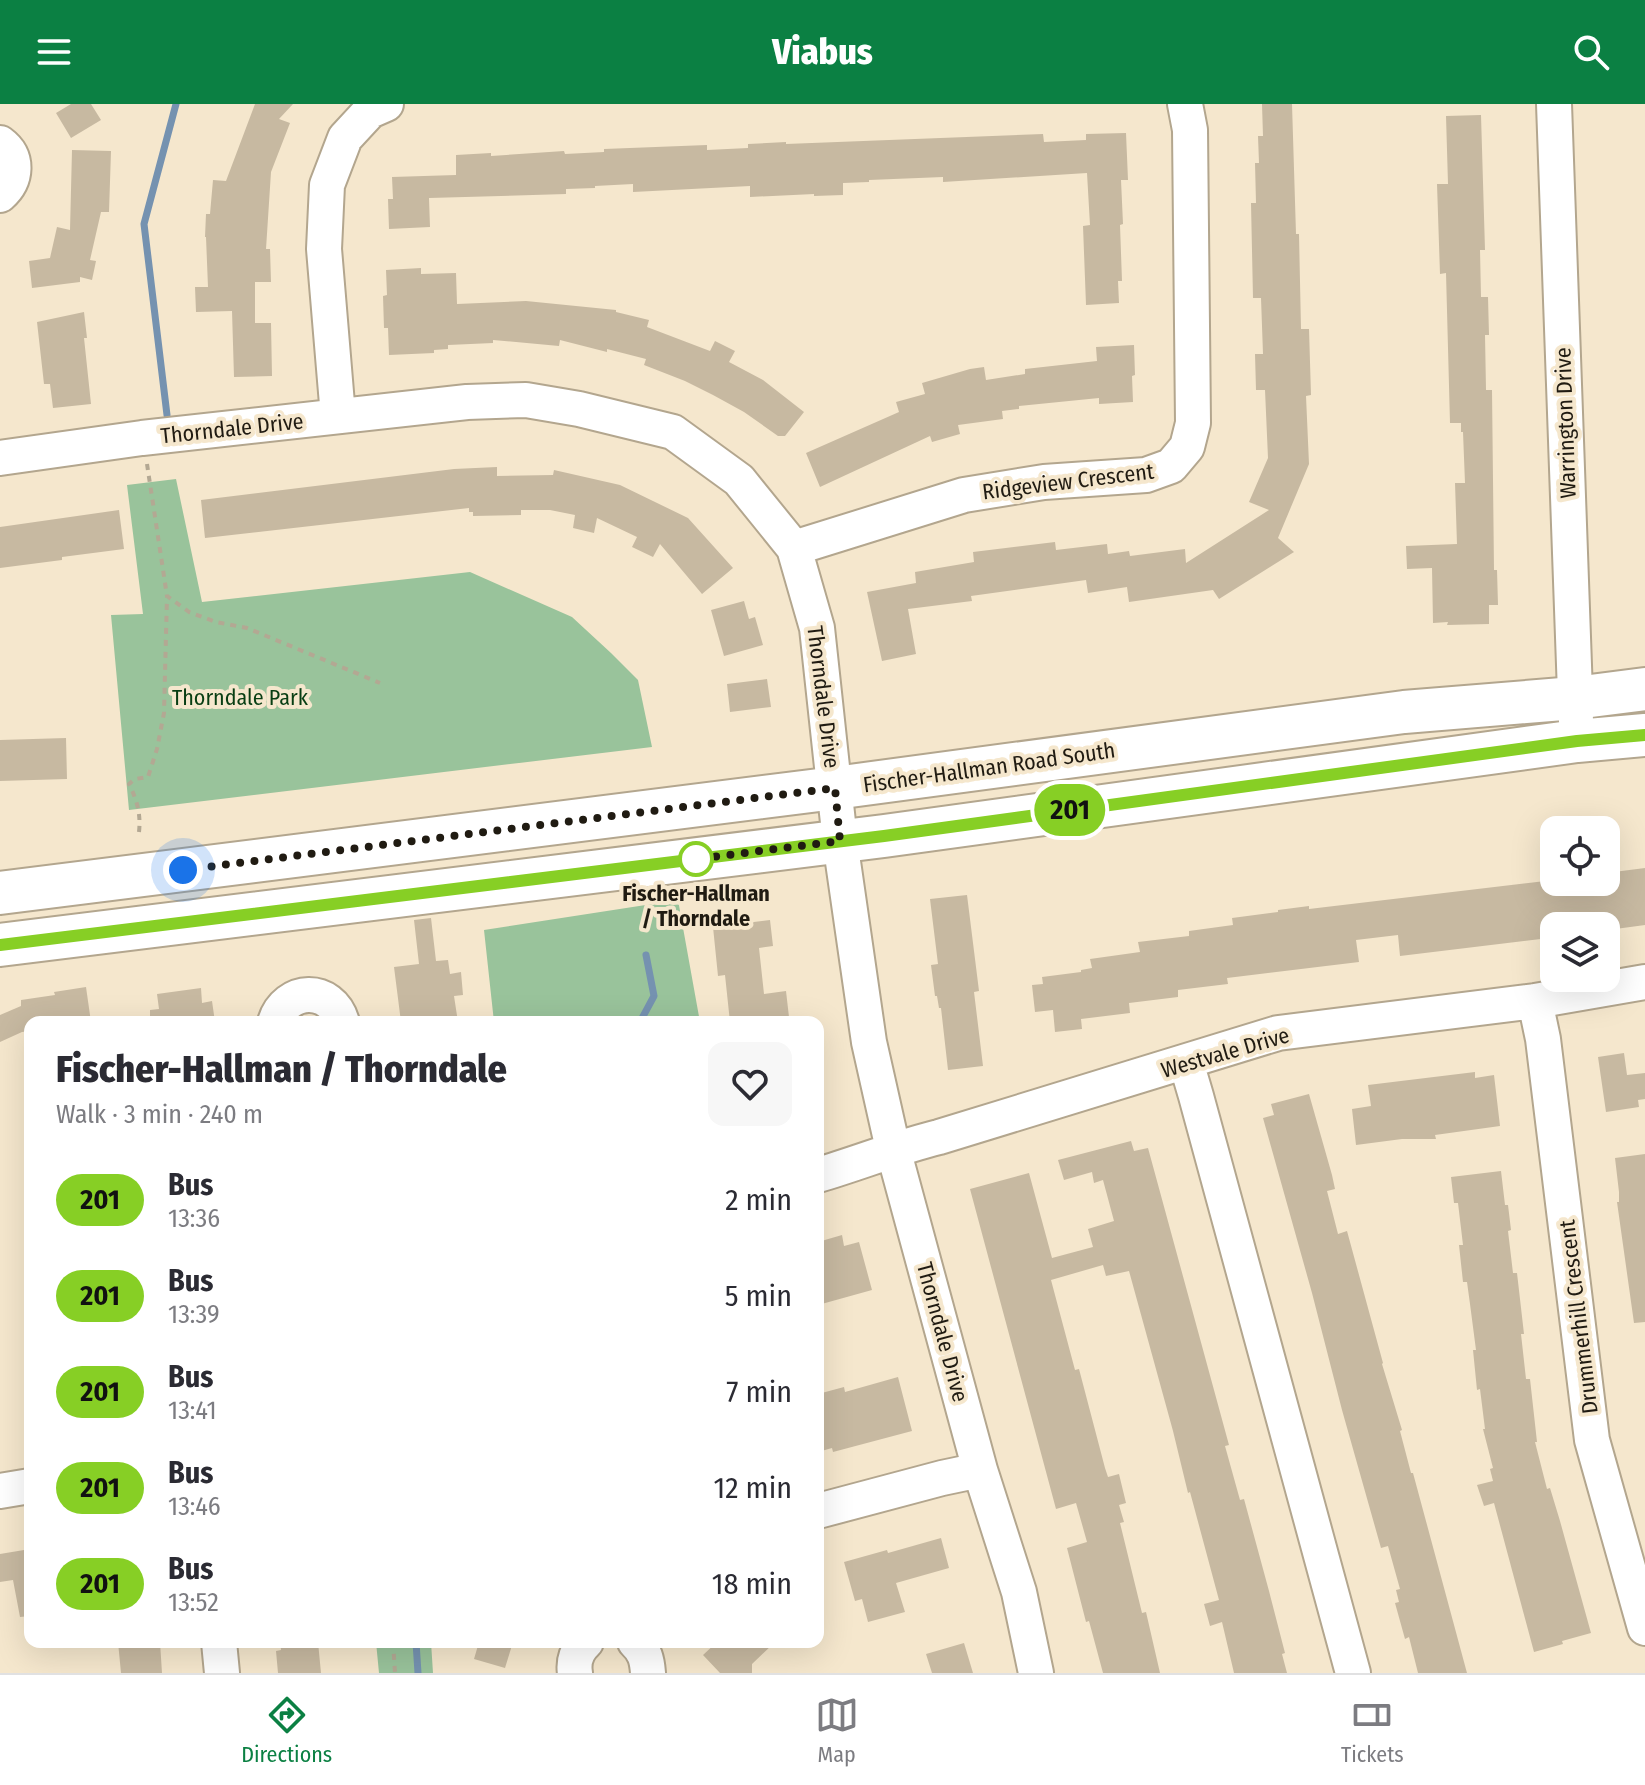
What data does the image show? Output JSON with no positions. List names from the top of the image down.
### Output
{
  "streets": {
    "main road": ["Fischer-Hallman Road South"],
    "street": [
      "Warrington Drive",
      "Thorndale Drive",
      "Ridgeview Crescent",
      "Westvale Drive",
      "Drummerhill Crescent"
    ]
  },
  "crossings": [
    ["Warrington Drive", "Fischer-Hallman Road South"],
    ["Thorndale Drive", "Ridgeview Crescent"],
    ["Thorndale Drive", "Fischer-Hallman Road South"],
    ["Thorndale Drive", "Westvale Drive"],
    ["Westvale Drive", "Drummerhill Crescent"]
  ],
  "parks": ["Thorndale Park"],
  "places": ["Fischer-Hallman / Thorndale"],
  "lines": ["bus line 201"],
  "page": {
    "header": "Viabus",
    "on_map": "201",
    "heading": ["Fischer-Hallman / Thorndale", "Walk · 3 min · 240 m"],
    "list": [
      {
        "mark": "201",
        "name": "Bus",
        "note": "13:36",
        "value": "2 min"
      },
      {
        "mark": "201",
        "name": "Bus",
        "note": "13:39",
        "value": "5 min"
      },
      {
        "mark": "201",
        "name": "Bus",
        "note": "13:41",
        "value": "7 min"
      },
      {
        "mark": "201",
        "name": "Bus",
        "note": "13:46",
        "value": "12 min"
      },
      {
        "mark": "201",
        "name": "Bus",
        "note": "13:52",
        "value": "18 min"
      }
    ],
    "tabs": ["Directions", "Map", "Tickets"]
  }
}
